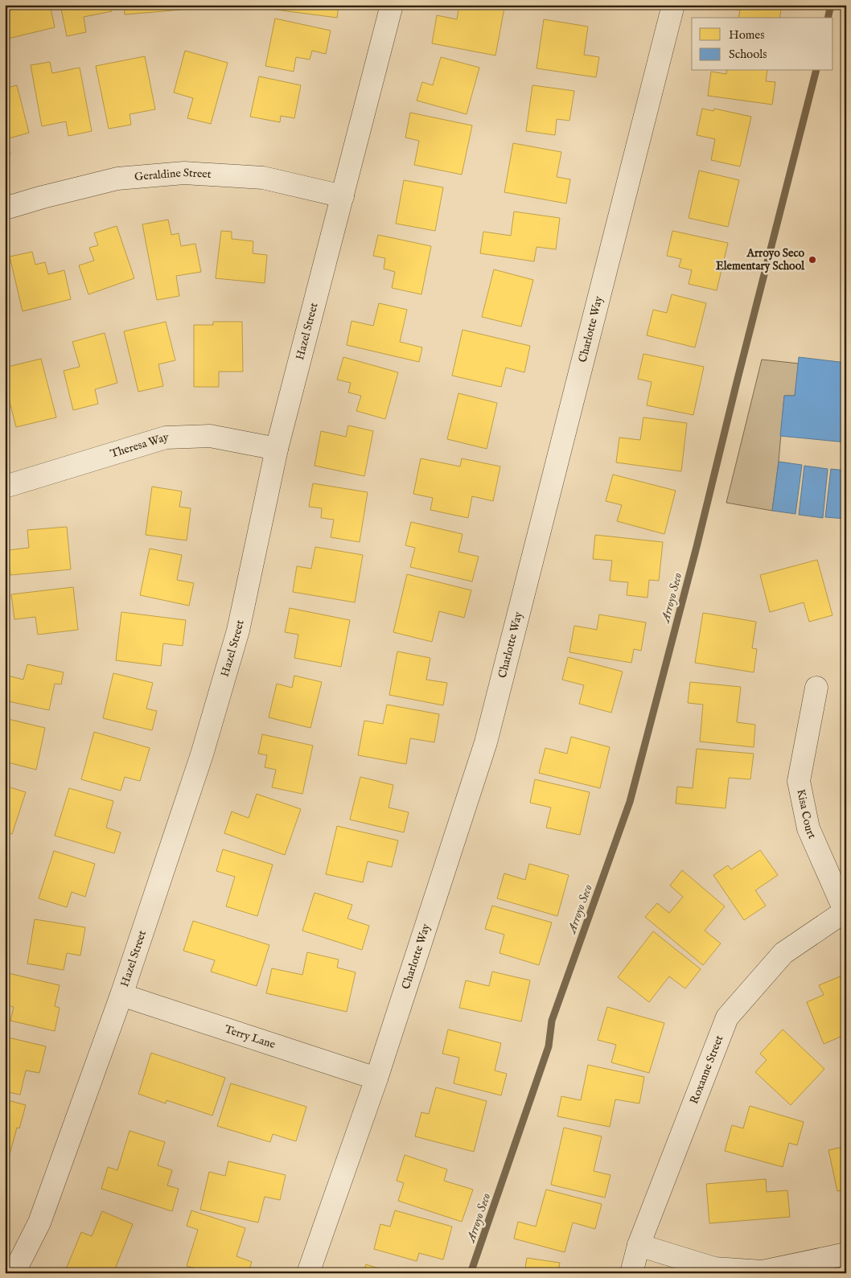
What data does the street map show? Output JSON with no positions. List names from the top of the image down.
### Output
{
  "streets": {
    "street": [
      "Geraldine Street",
      "Charlotte Way",
      "Hazel Street",
      "Theresa Way",
      "Kisa Court",
      "Terry Lane",
      "Roxanne Street"
    ]
  },
  "crossings": [
    ["Geraldine Street", "Hazel Street"],
    ["Charlotte Way", "Terry Lane"],
    ["Hazel Street", "Theresa Way"],
    ["Hazel Street", "Terry Lane"],
    ["Kisa Court", "Roxanne Street"]
  ],
  "water": ["Arroyo Seco"],
  "places": ["Arroyo Seco Elementary School"],
  "legend": ["Homes", "Schools"]
}
